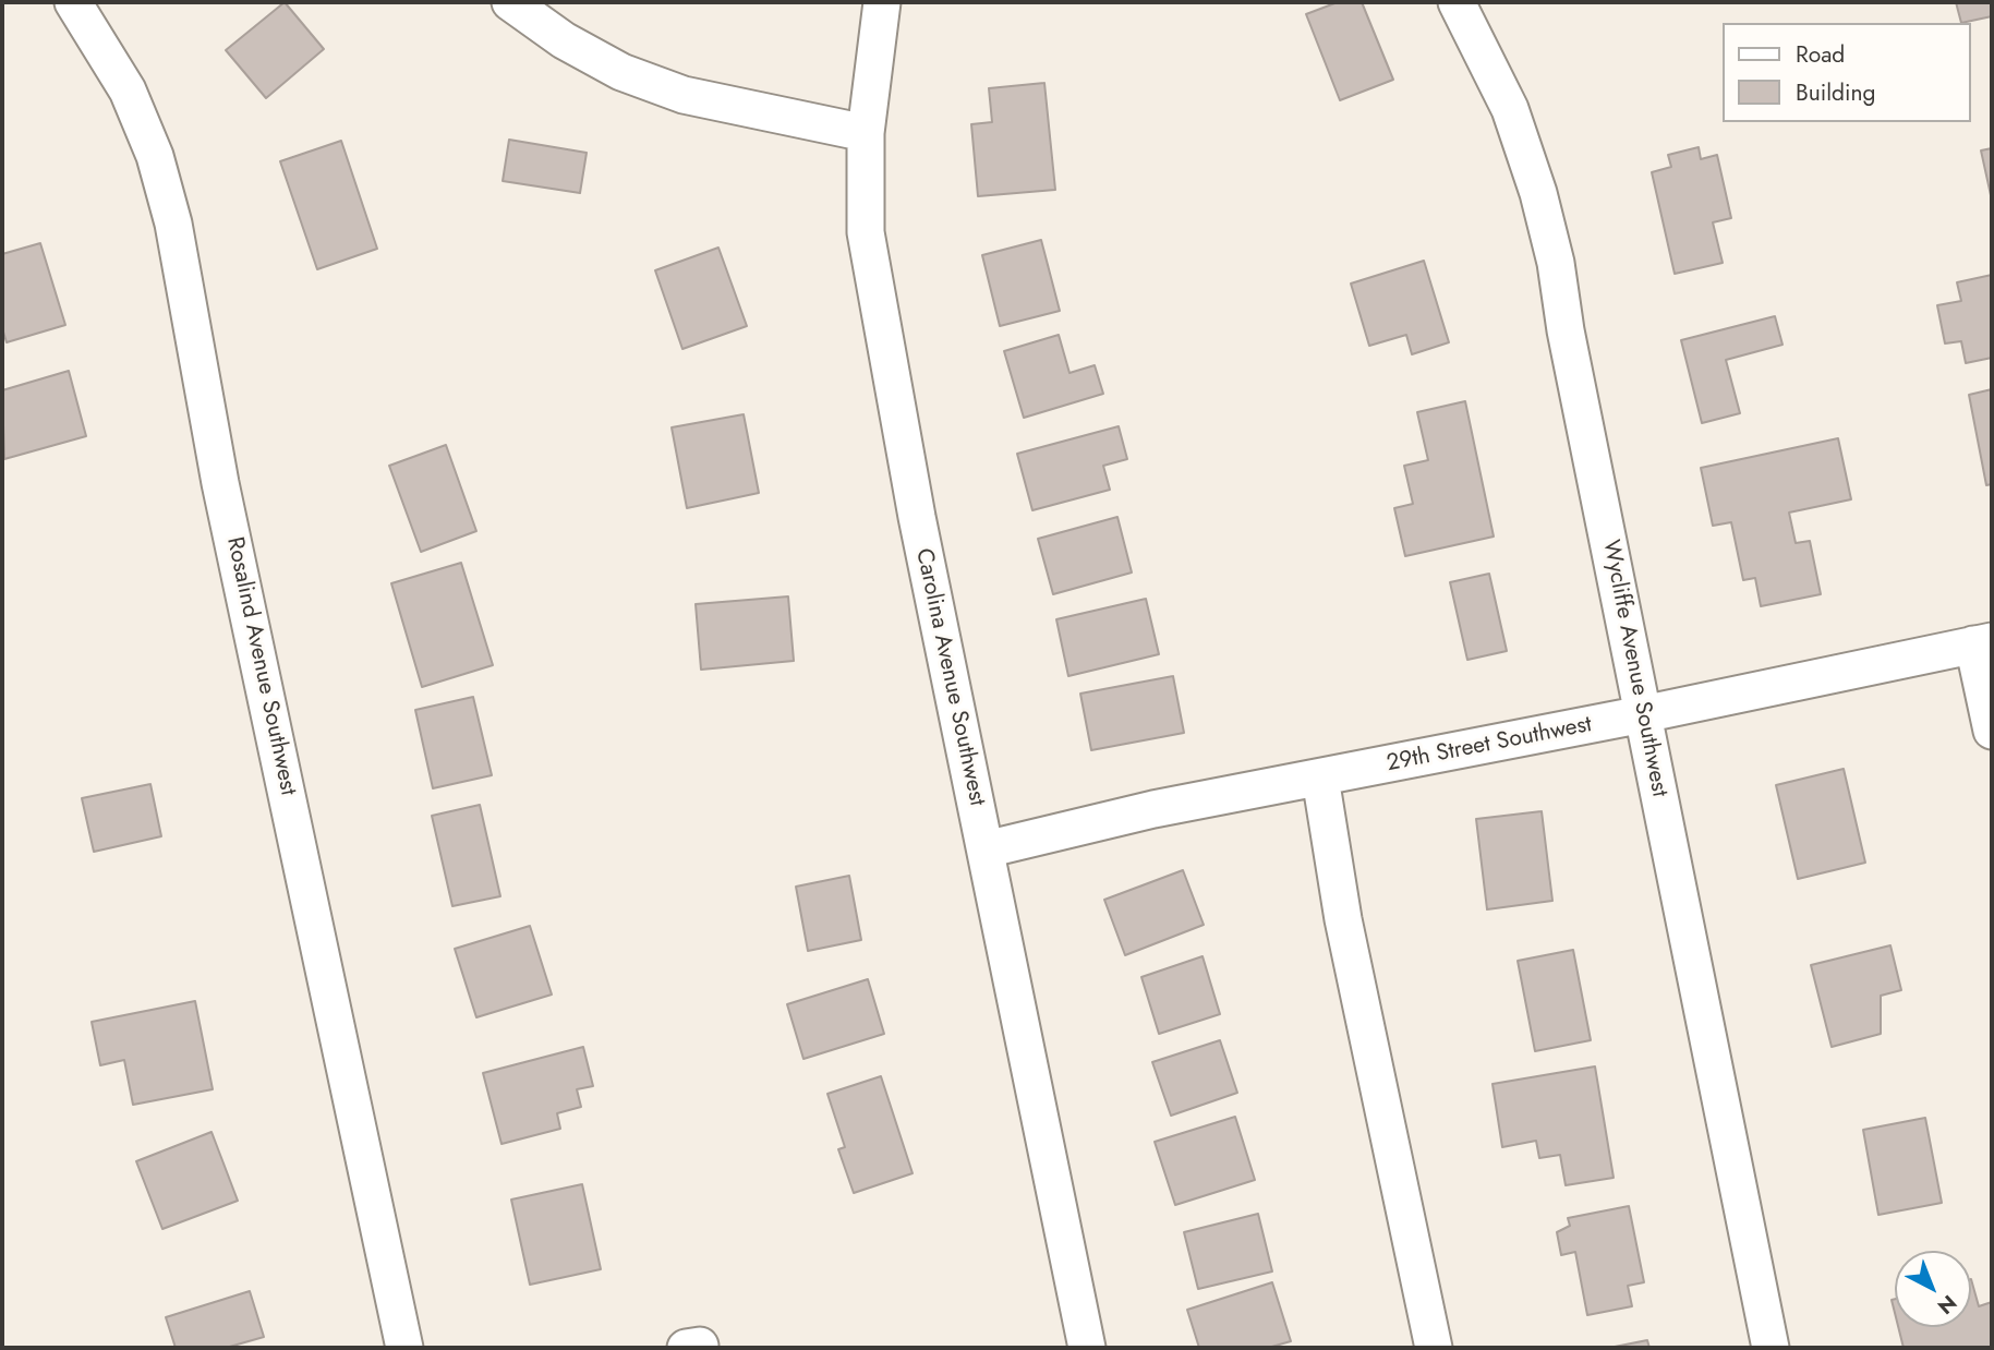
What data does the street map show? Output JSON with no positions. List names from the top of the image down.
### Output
{
  "streets": {
    "street": [
      "Rosalind Avenue Southwest",
      "Wycliffe Avenue Southwest",
      "Carolina Avenue Southwest",
      "29th Street Southwest"
    ]
  },
  "crossings": [
    ["Wycliffe Avenue Southwest", "29th Street Southwest"],
    ["Carolina Avenue Southwest", "29th Street Southwest"]
  ],
  "legend": ["Road", "Building"],
  "north": "bottom right"
}
